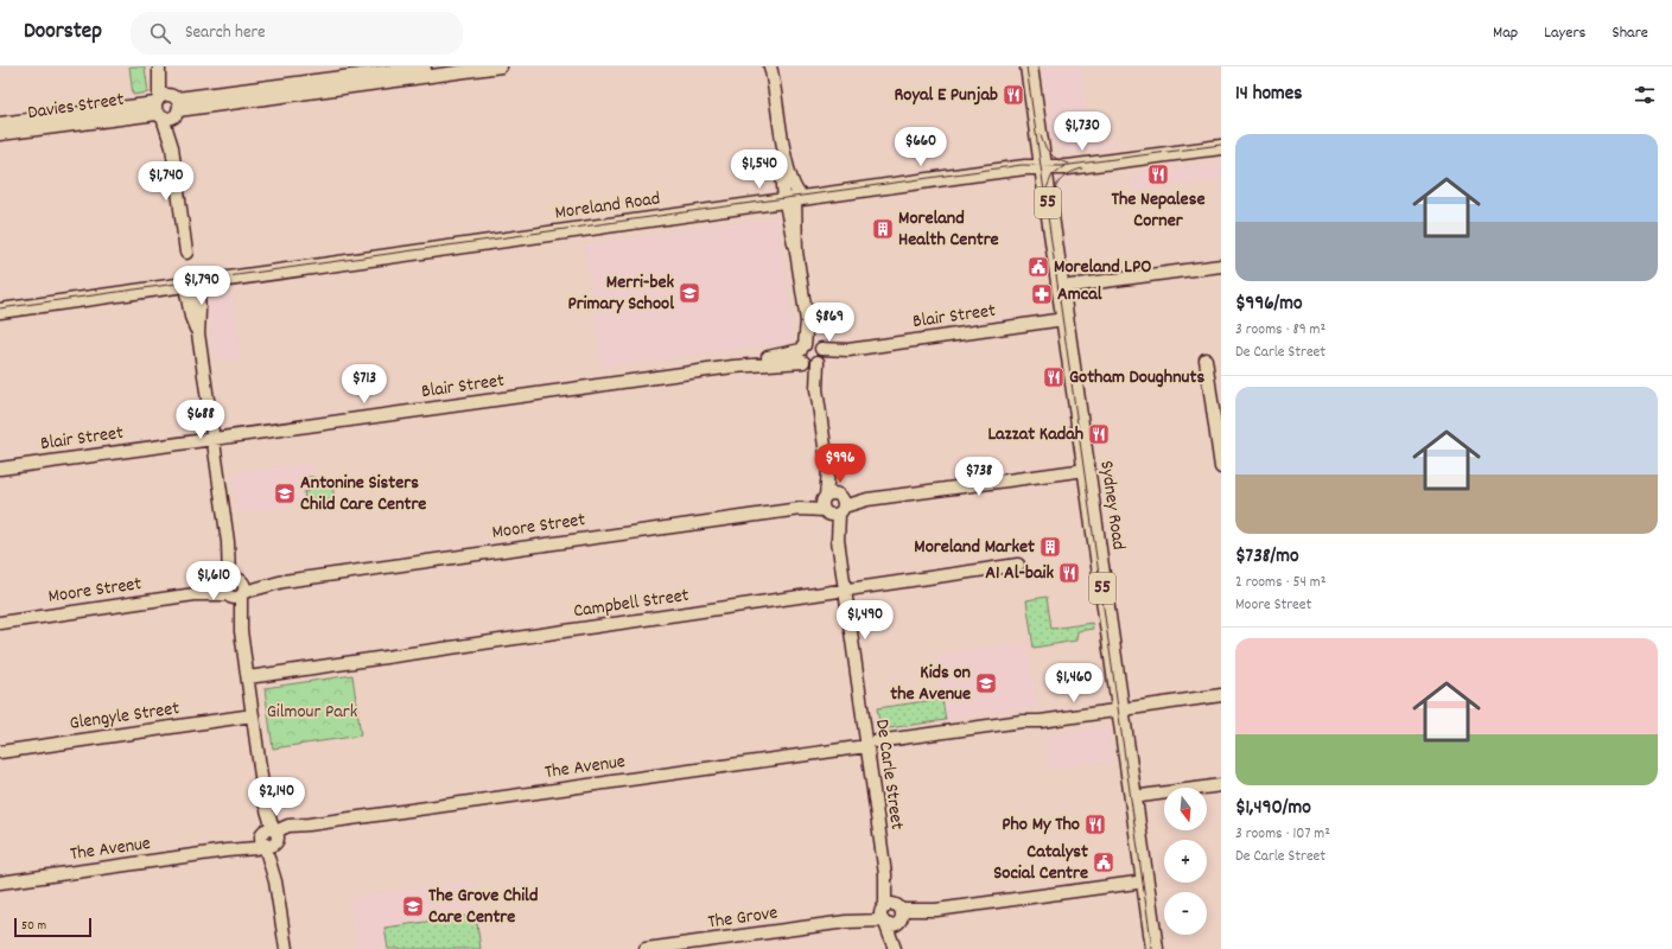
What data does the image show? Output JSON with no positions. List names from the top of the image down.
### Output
{
  "streets": {
    "highway": ["55", "Sydney Road"],
    "main road": ["Moreland Road"],
    "street": [
      "Davies Street",
      "Blair Street",
      "Moore Street",
      "Campbell Street",
      "Glengyle Street",
      "The Avenue",
      "De Carle Street",
      "The Grove"
    ]
  },
  "crossings": [
    ["Moreland Road", "Sydney Road"],
    ["Moreland Road", "De Carle Street"],
    ["Blair Street", "Sydney Road"],
    ["Blair Street", "De Carle Street"],
    ["Sydney Road", "Moore Street"],
    ["Sydney Road", "The Avenue"],
    ["Sydney Road", "The Grove"],
    ["Moore Street", "De Carle Street"],
    ["Campbell Street", "De Carle Street"],
    ["The Avenue", "De Carle Street"],
    ["De Carle Street", "The Grove"]
  ],
  "parks": ["Gilmour Park"],
  "places": {
    "restaurant": [
      "Royal E Punjab",
      "The Nepalese Corner",
      "Gotham Doughnuts",
      "Lazzat Kadah",
      "A1 Al-baik",
      "Pho My Tho"
    ],
    "building": ["Moreland Health Centre", "Moreland Market"],
    "public building": ["Moreland LPO", "Catalyst Social Centre"],
    "school or university": [
      "Merri-bek Primary School",
      "Antonine Sisters Child Care Centre",
      "Kids on the Avenue",
      "The Grove Child Care Centre"
    ],
    "pharmacy": ["Amcal"]
  },
  "scale_bar": "50 m",
  "north": "bottom",
  "page": {
    "header": "Doorstep",
    "search": "Search here",
    "nav": ["Map", "Layers", "Share"],
    "heading": "14 homes",
    "price": [
      "$1,730",
      "$660",
      "$1,540",
      "$1,740",
      "$1,790",
      "$869",
      "$713",
      "$688",
      "$996",
      "$738",
      "$1,610",
      "$1,490",
      "$1,460",
      "$2,140"
    ],
    "list": [
      {
        "name": "$996/mo",
        "note": "3 rooms · 89 m² · De Carle Street"
      },
      {
        "name": "$738/mo",
        "note": "2 rooms · 54 m² · Moore Street"
      },
      {
        "name": "$1,490/mo",
        "note": "3 rooms · 107 m² · De Carle Street"
      }
    ],
    "map_buttons": ["+", "−"],
    "scale": "50 m"
  }
}
